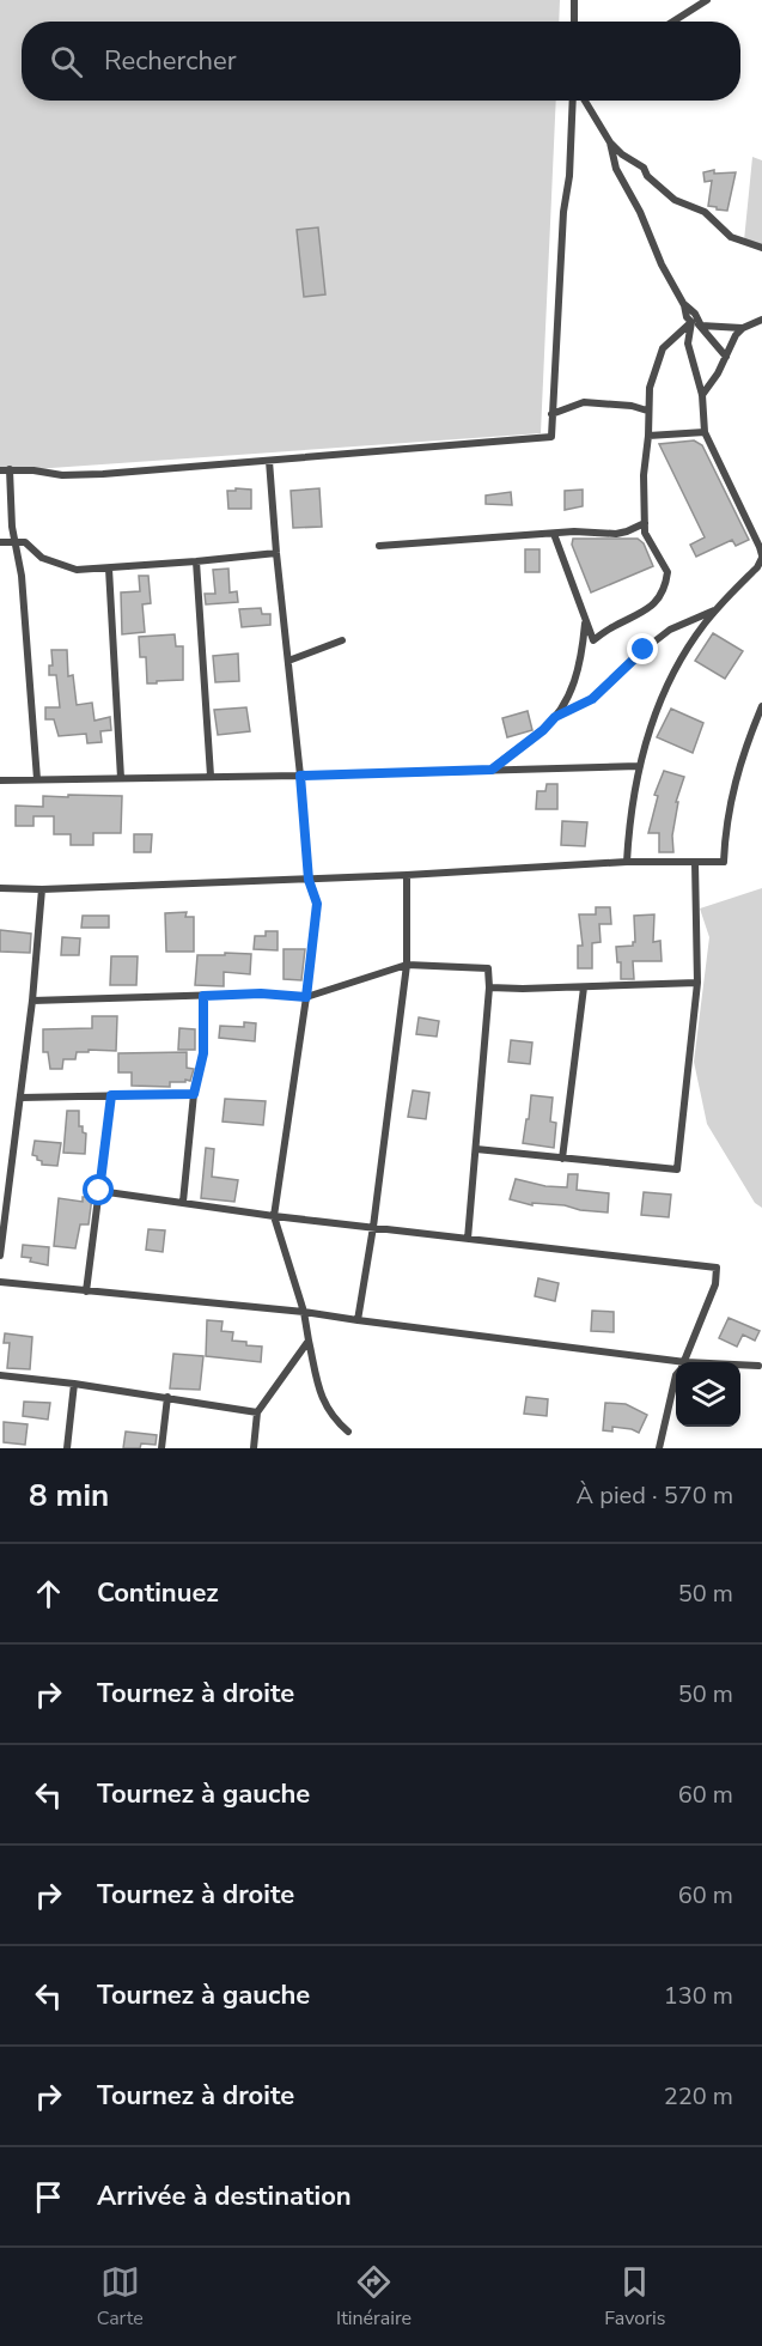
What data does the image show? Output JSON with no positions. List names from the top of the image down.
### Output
{
  "page": {
    "search": "Rechercher",
    "heading": ["8 min", "À pied · 570 m"],
    "list": [
      ["Continuez", "50 m"],
      ["Tournez à droite", "50 m"],
      ["Tournez à gauche", "60 m"],
      ["Tournez à droite", "60 m"],
      ["Tournez à gauche", "130 m"],
      ["Tournez à droite", "220 m"],
      "Arrivée à destination"
    ],
    "nav": ["Carte", "Itinéraire", "Favoris"]
  }
}
